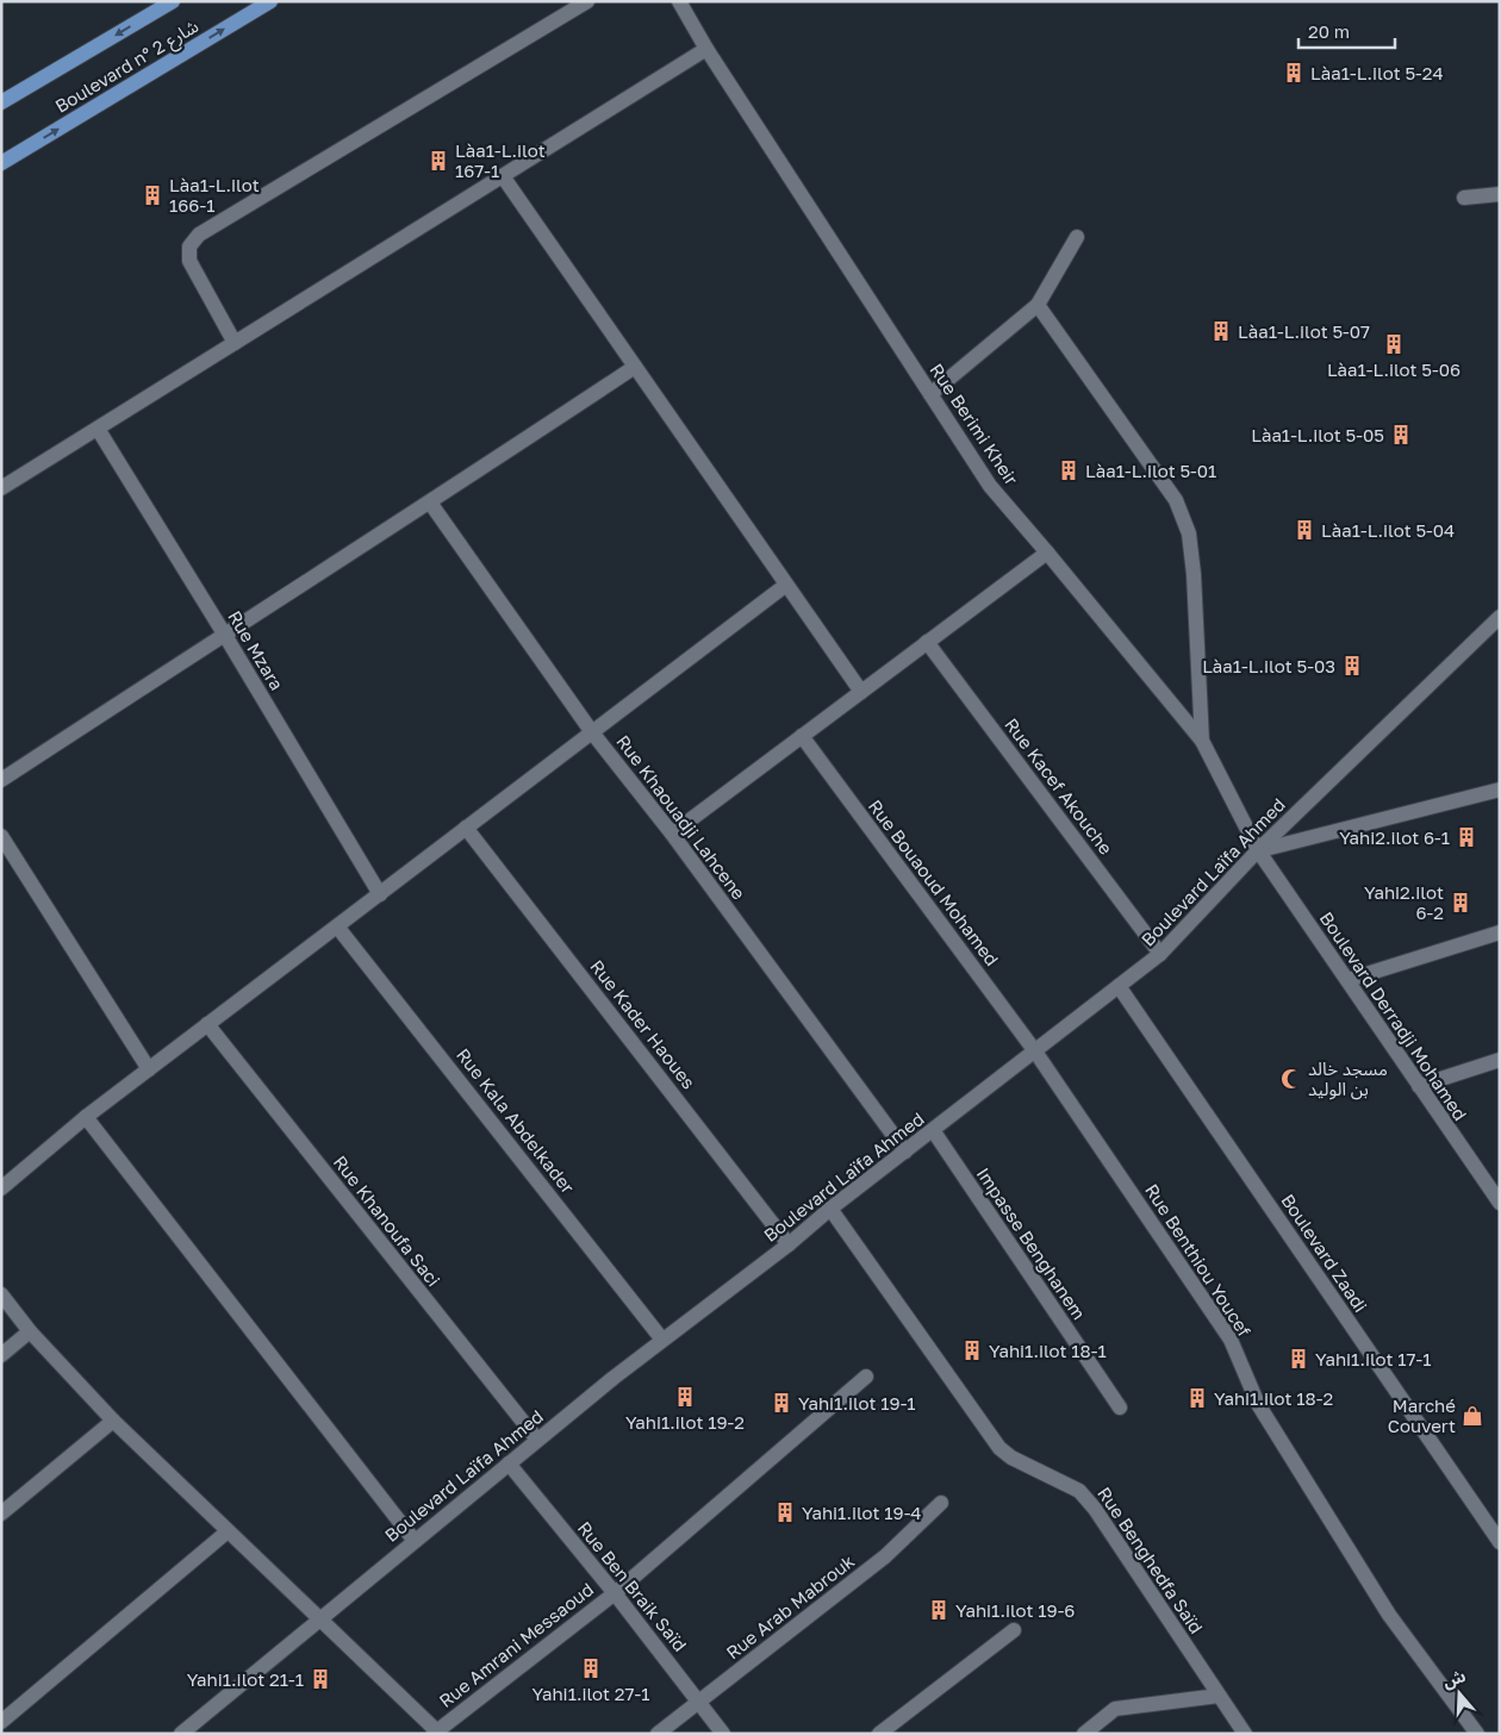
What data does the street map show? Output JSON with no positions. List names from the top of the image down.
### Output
{
  "streets": {
    "main road": ["Boulevard n° شارع 2"],
    "street": [
      "Rue Berimi Kheir",
      "Rue Mzara",
      "Rue Kacef Akouche",
      "Rue Khaouadji Lahcene",
      "Boulevard Laïfa Ahmed",
      "Rue Bouaoud Mohamed",
      "Boulevard Derradji Mohamed",
      "Rue Kader Haoues",
      "Rue Kala Abdelkader",
      "Rue Khanoufa Saci",
      "Impasse Benghanem",
      "Boulevard Zaadi",
      "Rue Benthiou Youcef",
      "Rue Benghedfa Saïd",
      "Rue Ben Braik Saïd",
      "Rue Arab Mabrouk",
      "Rue Amrani Messaoud"
    ]
  },
  "crossings": [
    ["Rue Berimi Kheir", "Boulevard Laïfa Ahmed"],
    ["Rue Berimi Kheir", "Boulevard Derradji Mohamed"],
    ["Rue Kacef Akouche", "Boulevard Laïfa Ahmed"],
    ["Rue Khaouadji Lahcene", "Boulevard Laïfa Ahmed"],
    ["Boulevard Laïfa Ahmed", "Rue Bouaoud Mohamed"],
    ["Boulevard Laïfa Ahmed", "Boulevard Derradji Mohamed"],
    ["Boulevard Laïfa Ahmed", "Rue Kader Haoues"],
    ["Boulevard Laïfa Ahmed", "Rue Kala Abdelkader"],
    ["Boulevard Laïfa Ahmed", "Rue Khanoufa Saci"],
    ["Boulevard Laïfa Ahmed", "Impasse Benghanem"],
    ["Boulevard Laïfa Ahmed", "Boulevard Zaadi"],
    ["Boulevard Laïfa Ahmed", "Rue Benthiou Youcef"],
    ["Boulevard Laïfa Ahmed", "Rue Benghedfa Saïd"],
    ["Boulevard Laïfa Ahmed", "Rue Ben Braik Saïd"],
    ["Rue Bouaoud Mohamed", "Rue Benthiou Youcef"],
    ["Rue Ben Braik Saïd", "Rue Arab Mabrouk"],
    ["Rue Ben Braik Saïd", "Rue Amrani Messaoud"]
  ],
  "places": {
    "building": [
      "Làa1-L.ilot 5-24",
      "Làa1-L.ilot 167-1",
      "Làa1-L.ilot 166-1",
      "Làa1-L.ilot 5-07",
      "Làa1-L.ilot 5-06",
      "Làa1-L.ilot 5-05",
      "Làa1-L.ilot 5-01",
      "Làa1-L.ilot 5-04",
      "Làa1-L.ilot 5-03",
      "Yahi2.ilot 6-1",
      "Yahi2.ilot 6-2",
      "Yahi1.ilot 18-1",
      "Yahi1.ilot 17-1",
      "Yahi1.ilot 19-2",
      "Yahi1.ilot 18-2",
      "Yahi1.ilot 19-1",
      "Yahi1.ilot 19-4",
      "Yahi1.ilot 19-6",
      "Yahi1.ilot 27-1",
      "Yahi1.ilot 21-1"
    ],
    "mosque": ["مسجد خالد بن الوليد"],
    "shop": ["Marché Couvert"]
  },
  "scale_bar": "20 m",
  "north": "top"
}
